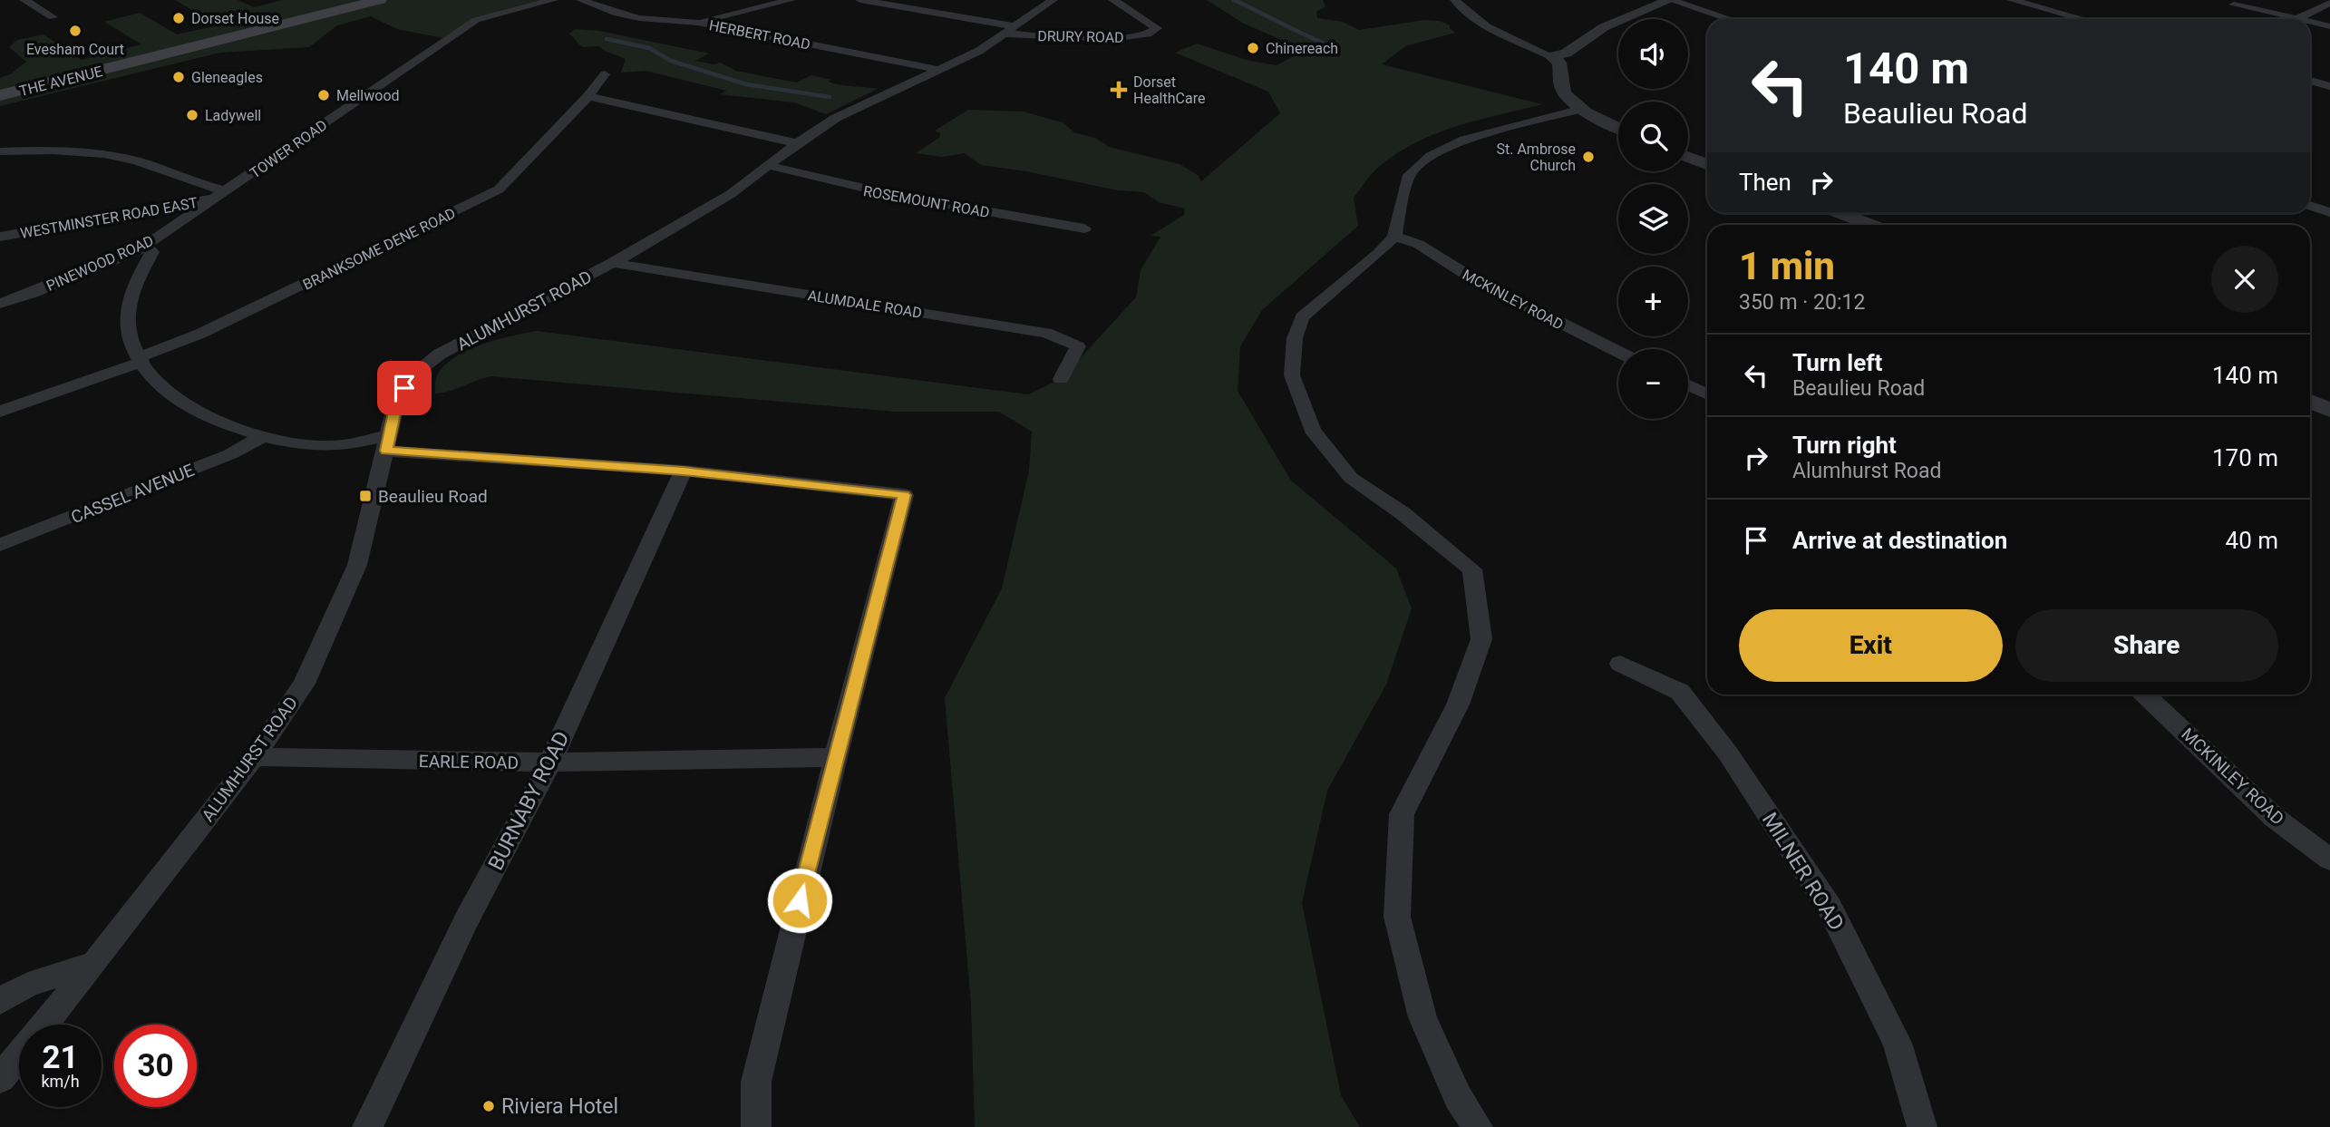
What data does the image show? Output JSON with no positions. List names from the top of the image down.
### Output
{
  "streets": {
    "main road": ["THE AVENUE"],
    "street": [
      "HERBERT ROAD",
      "DRURY ROAD",
      "TOWER ROAD",
      "ROSEMOUNT ROAD",
      "WESTMINSTER ROAD EAST",
      "BRANKSOME DENE ROAD",
      "PINEWOOD ROAD",
      "MCKINLEY ROAD",
      "ALUMDALE ROAD",
      "ALUMHURST ROAD",
      "CASSEL AVENUE",
      "EARLE ROAD",
      "BURNABY ROAD",
      "MILNER ROAD"
    ]
  },
  "crossings": [
    ["HERBERT ROAD", "ALUMHURST ROAD"],
    ["DRURY ROAD", "ALUMHURST ROAD"],
    ["TOWER ROAD", "WESTMINSTER ROAD EAST"],
    ["TOWER ROAD", "PINEWOOD ROAD"],
    ["ROSEMOUNT ROAD", "ALUMHURST ROAD"],
    ["WESTMINSTER ROAD EAST", "PINEWOOD ROAD"],
    ["ALUMDALE ROAD", "ALUMHURST ROAD"],
    ["ALUMHURST ROAD", "EARLE ROAD"],
    ["EARLE ROAD", "BURNABY ROAD"]
  ],
  "places": {
    "other": [
      "Dorset House",
      "Evesham Court",
      "Chinereach",
      "Gleneagles",
      "Mellwood",
      "Ladywell",
      "St. Ambrose Church",
      "Riviera Hotel"
    ],
    "health": ["Dorset HealthCare"],
    "transit": ["Beaulieu Road"]
  },
  "page": {
    "map_buttons": ["+", "−"],
    "turn": ["140 m", "Beaulieu Road"],
    "then": "Then",
    "heading": ["1 min", "350 m · 20:12"],
    "list": [
      {
        "name": "Turn left",
        "note": "Beaulieu Road",
        "value": "140 m"
      },
      {
        "name": "Turn right",
        "note": "Alumhurst Road",
        "value": "170 m"
      },
      {
        "name": "Arrive at destination",
        "value": "40 m"
      }
    ],
    "buttons": ["Exit", "Share"],
    "speed": "21 km/h",
    "limit": "30"
  }
}
